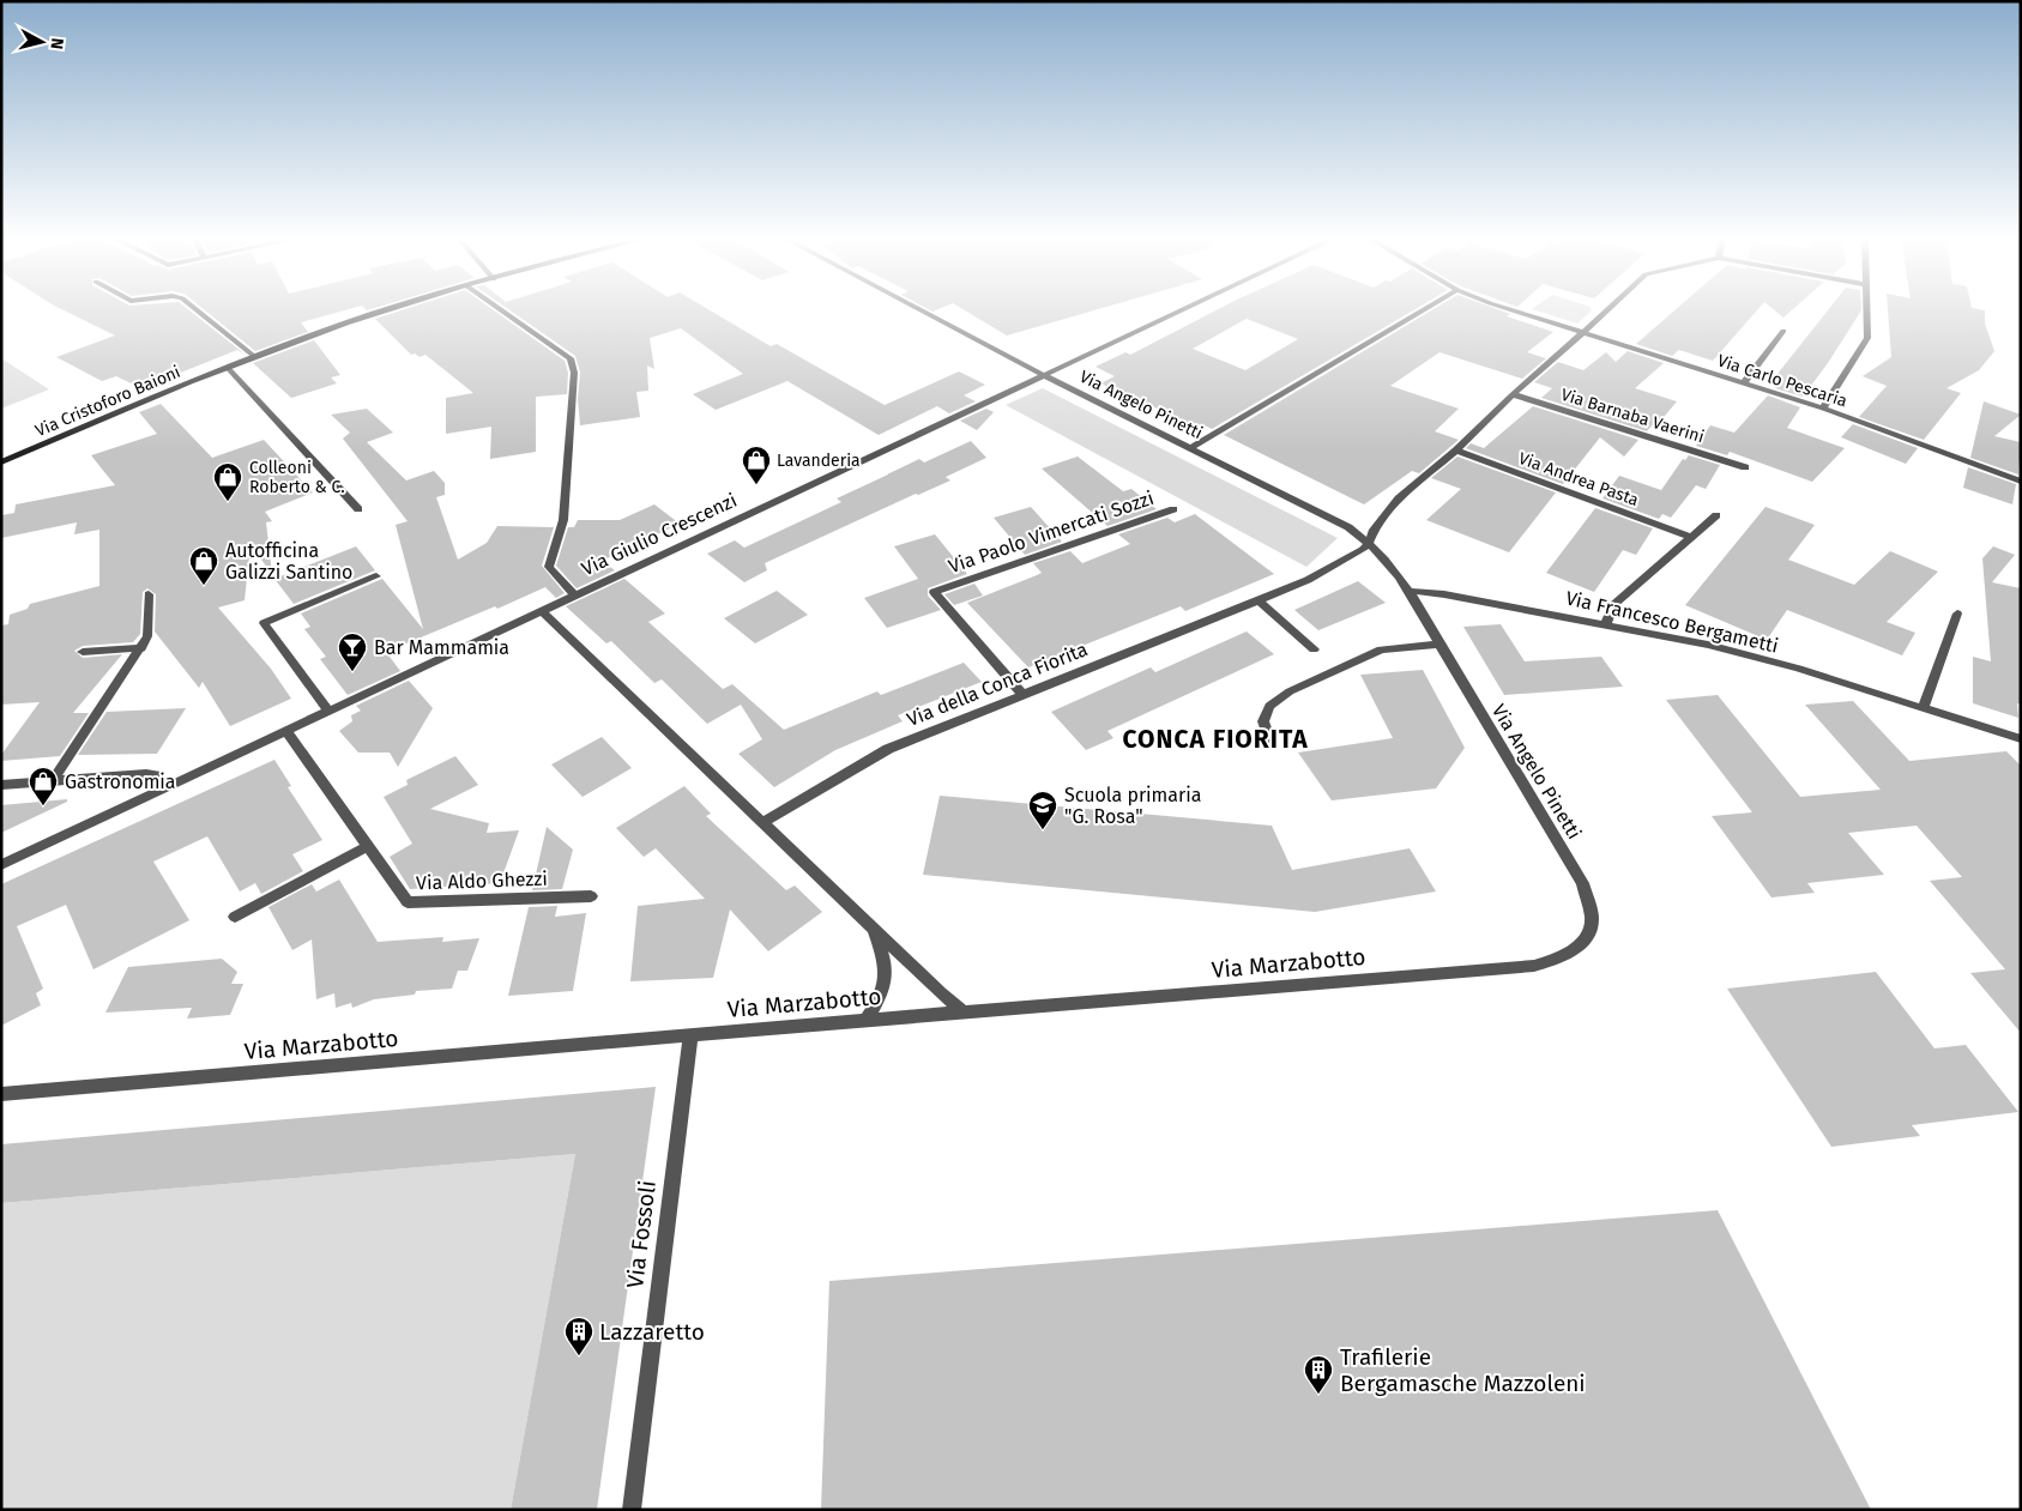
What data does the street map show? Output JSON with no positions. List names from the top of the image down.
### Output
{
  "streets": {
    "street": [
      "Via Carlo Pescaria",
      "Via Cristoforo Baioni",
      "Via Angelo Pinetti",
      "Via Barnaba Vaerini",
      "Via Andrea Pasta",
      "Via Paolo Vimercati Sozzi",
      "Via Giulio Crescenzi",
      "Via Francesco Bergametti",
      "Via della Conca Fiorita",
      "Via Aldo Ghezzi",
      "Via Marzabotto",
      "Via Fossoli"
    ]
  },
  "crossings": [
    ["Via Angelo Pinetti", "Via Giulio Crescenzi"],
    ["Via Angelo Pinetti", "Via Francesco Bergametti"],
    ["Via Angelo Pinetti", "Via della Conca Fiorita"],
    ["Via Angelo Pinetti", "Via Marzabotto"],
    ["Via Paolo Vimercati Sozzi", "Via della Conca Fiorita"],
    ["Via Giulio Crescenzi", "Via Aldo Ghezzi"],
    ["Via Marzabotto", "Via Fossoli"]
  ],
  "districts": ["CONCA FIORITA"],
  "places": {
    "shop": [
      "Lavanderia",
      "Colleoni Roberto & C.",
      "Autofficina Galizzi Santino",
      "Gastronomia"
    ],
    "bar": ["Bar Mammamia"],
    "school or university": ["Scuola primaria \"G. Rosa\""],
    "building": ["Lazzaretto", "Trafilerie Bergamasche Mazzoleni"]
  },
  "north": "right"
}
